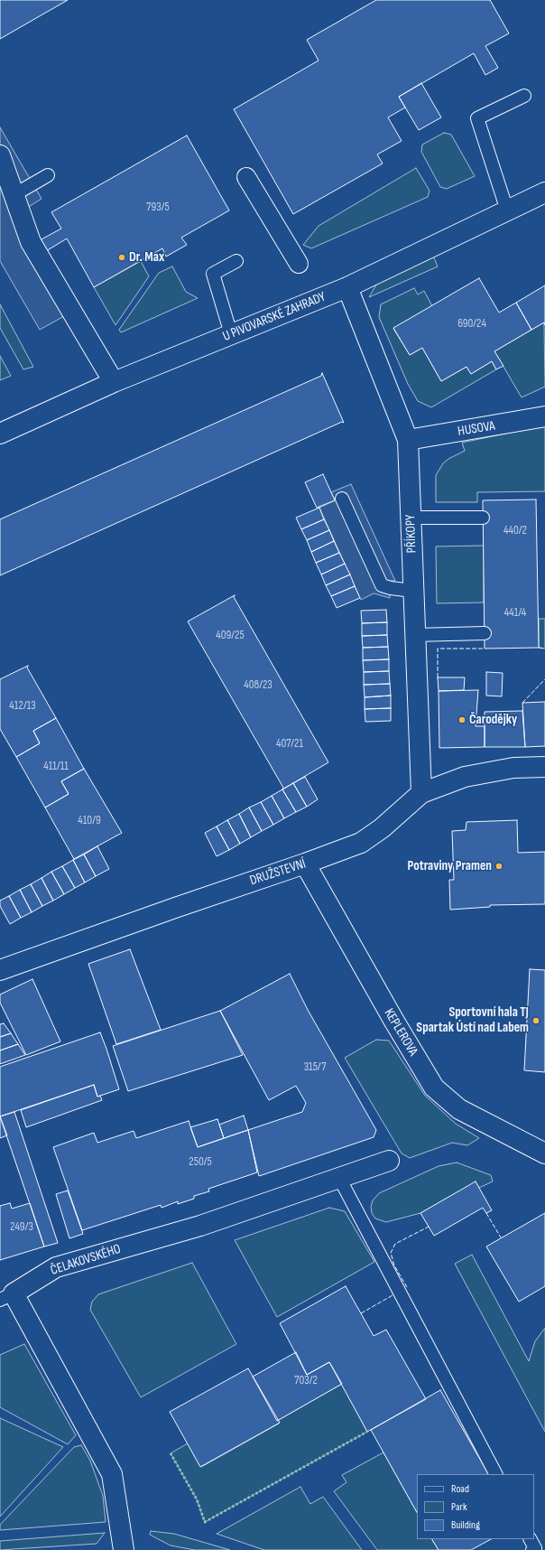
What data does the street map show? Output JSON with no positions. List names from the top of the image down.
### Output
{
  "streets": {
    "street": [
      "U PIVOVARSKÉ ZAHRADY",
      "HUSOVA",
      "PŘÍKOPY",
      "DRUŽSTEVNÍ",
      "KEPLEROVA",
      "ČELAKOVSKÉHO"
    ]
  },
  "crossings": [
    ["U PIVOVARSKÉ ZAHRADY", "PŘÍKOPY"],
    ["HUSOVA", "PŘÍKOPY"],
    ["PŘÍKOPY", "DRUŽSTEVNÍ"],
    ["DRUŽSTEVNÍ", "KEPLEROVA"]
  ],
  "places": [
    "Dr. Max",
    "Čarodějky",
    "Potraviny Pramen",
    "Sportovní hala TJ Spartak Ústí nad Labem"
  ],
  "house_numbers": [
    "793/5",
    "690/24",
    "440/2",
    "441/4",
    "409/25",
    "408/23",
    "412/13",
    "407/21",
    "411/11",
    "410/9",
    "315/7",
    "250/5",
    "249/3",
    "703/2"
  ],
  "legend": ["Road", "Park", "Building"]
}
